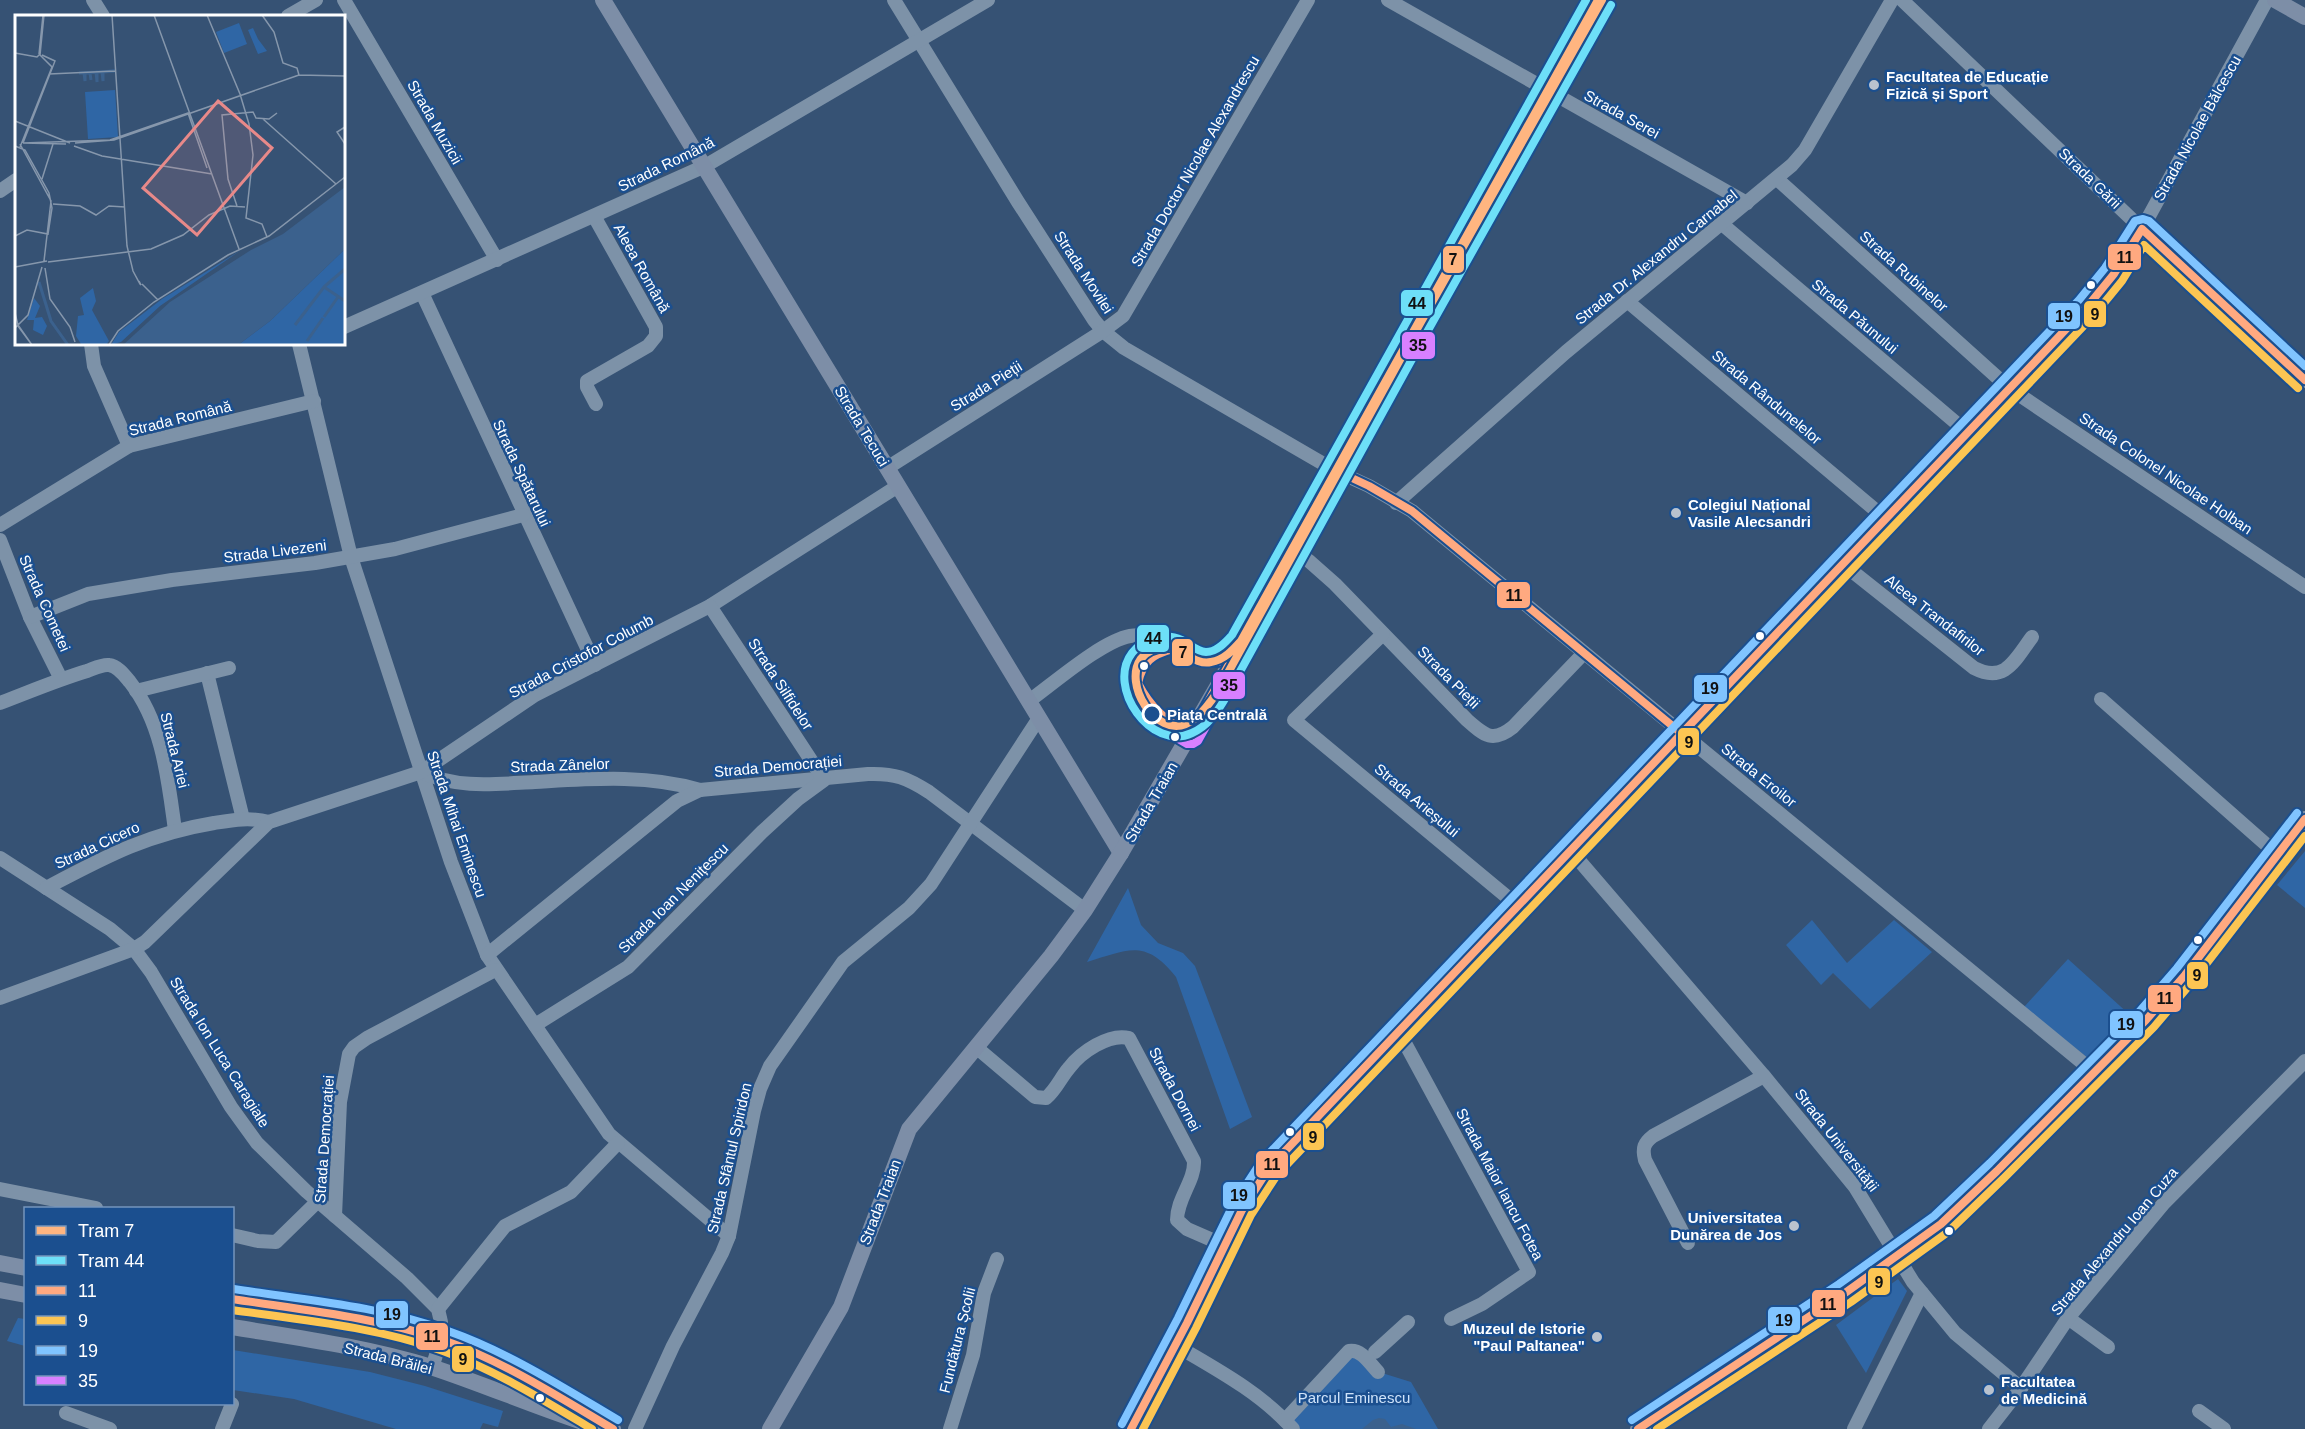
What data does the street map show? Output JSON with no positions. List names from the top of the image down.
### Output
{
  "streets": {
    "main road": [
      "Strada Nicolae Bălcescu",
      "Strada Gării",
      "Strada Tecuci",
      "Strada Traian",
      "Strada Brăilei"
    ],
    "street": [
      "Strada Serei",
      "Strada Muzicii",
      "Strada Doctor Nicolae Alexandrescu",
      "Strada Română",
      "Strada Dr. Alexandru Carnabel",
      "Aleea Română",
      "Strada Rubinelor",
      "Strada Movilei",
      "Strada Păunului",
      "Strada Pieții",
      "Strada Rândunelelor",
      "Strada Spătarului",
      "Strada Colonel Nicolae Holban",
      "Strada Livezeni",
      "Strada Cometei",
      "Aleea Trandafirilor",
      "Strada Cristofor Columb",
      "Strada Silfidelor",
      "Strada Ariei",
      "Strada Zânelor",
      "Strada Democrației",
      "Strada Eroilor",
      "Strada Arieșului",
      "Strada Mihai Eminescu",
      "Strada Cicero",
      "Strada Ioan Nenițescu",
      "Strada Ion Luca Caragiale",
      "Strada Dornei",
      "Strada Universității",
      "Strada Sfântul Spiridon",
      "Strada Maior Iancu Fotea",
      "Strada Alexandru Ioan Cuza",
      "Fundătura Școlii"
    ]
  },
  "crossings": [
    ["Strada Serei", "Strada Dr. Alexandru Carnabel"],
    ["Strada Serei", "Strada Traian"],
    ["Strada Muzicii", "Strada Română"],
    ["Strada Nicolae Bălcescu", "Strada Gării"],
    ["Strada Nicolae Bălcescu", "Strada Rubinelor"],
    ["Strada Nicolae Bălcescu", "Strada Păunului"],
    ["Strada Nicolae Bălcescu", "Strada Rândunelelor"],
    ["Strada Nicolae Bălcescu", "Strada Colonel Nicolae Holban"],
    ["Strada Nicolae Bălcescu", "Aleea Trandafirilor"],
    ["Strada Nicolae Bălcescu", "Strada Eroilor"],
    ["Strada Nicolae Bălcescu", "Strada Arieșului"],
    ["Strada Nicolae Bălcescu", "Strada Dornei"],
    ["Strada Nicolae Bălcescu", "Strada Universității"],
    ["Strada Nicolae Bălcescu", "Strada Maior Iancu Fotea"],
    ["Strada Doctor Nicolae Alexandrescu", "Strada Movilei"],
    ["Strada Doctor Nicolae Alexandrescu", "Strada Pieții"],
    ["Strada Română", "Aleea Română"],
    ["Strada Română", "Strada Movilei"],
    ["Strada Română", "Strada Tecuci"],
    ["Strada Română", "Strada Spătarului"],
    ["Strada Română", "Strada Mihai Eminescu"],
    ["Strada Dr. Alexandru Carnabel", "Strada Rubinelor"],
    ["Strada Dr. Alexandru Carnabel", "Strada Păunului"],
    ["Strada Dr. Alexandru Carnabel", "Strada Rândunelelor"],
    ["Strada Dr. Alexandru Carnabel", "Strada Eroilor"],
    ["Strada Rubinelor", "Strada Colonel Nicolae Holban"],
    ["Strada Movilei", "Strada Pieții"],
    ["Strada Movilei", "Strada Eroilor"],
    ["Strada Movilei", "Strada Traian"],
    ["Strada Pieții", "Strada Tecuci"],
    ["Strada Pieții", "Strada Eroilor"],
    ["Strada Pieții", "Strada Arieșului"],
    ["Strada Pieții", "Strada Traian"],
    ["Strada Tecuci", "Strada Cristofor Columb"],
    ["Strada Tecuci", "Strada Traian"],
    ["Strada Tecuci", "Strada Sfântul Spiridon"],
    ["Strada Spătarului", "Strada Livezeni"],
    ["Strada Spătarului", "Strada Cristofor Columb"],
    ["Strada Livezeni", "Strada Cometei"],
    ["Strada Livezeni", "Strada Mihai Eminescu"],
    ["Strada Cometei", "Strada Ariei"],
    ["Strada Cristofor Columb", "Strada Silfidelor"],
    ["Strada Cristofor Columb", "Strada Zânelor"],
    ["Strada Cristofor Columb", "Strada Mihai Eminescu"],
    ["Strada Cristofor Columb", "Strada Cicero"],
    ["Strada Cristofor Columb", "Strada Ion Luca Caragiale"],
    ["Strada Silfidelor", "Strada Democrației"],
    ["Strada Silfidelor", "Strada Ioan Nenițescu"],
    ["Strada Ariei", "Strada Cicero"],
    ["Strada Zânelor", "Strada Democrației"],
    ["Strada Zânelor", "Strada Mihai Eminescu"],
    ["Strada Democrației", "Strada Traian"],
    ["Strada Democrației", "Strada Mihai Eminescu"],
    ["Strada Democrației", "Strada Ioan Nenițescu"],
    ["Strada Democrației", "Strada Ion Luca Caragiale"],
    ["Strada Democrației", "Strada Sfântul Spiridon"],
    ["Strada Eroilor", "Strada Traian"],
    ["Strada Traian", "Strada Dornei"],
    ["Strada Mihai Eminescu", "Strada Ioan Nenițescu"],
    ["Strada Mihai Eminescu", "Strada Sfântul Spiridon"],
    ["Strada Cicero", "Strada Ion Luca Caragiale"],
    ["Strada Universității", "Strada Alexandru Ioan Cuza"]
  ],
  "parks": ["Parcul Eminescu"],
  "places": [
    "Facultatea de Educație Fizică și Sport",
    "Colegiul Național Vasile Alecsandri",
    "Piața Centrală",
    "Universitatea Dunărea de Jos",
    "Muzeul de Istorie \"Paul Paltanea\"",
    "Facultatea de Medicină"
  ],
  "lines": [
    "tram line 7",
    "tram line 44",
    "transit line 35",
    "transit line 19",
    "transit line 11",
    "transit line 9"
  ],
  "legend": [
    "Tram 7",
    "Tram 44",
    "11",
    "9",
    "19",
    "35"
  ]
}
